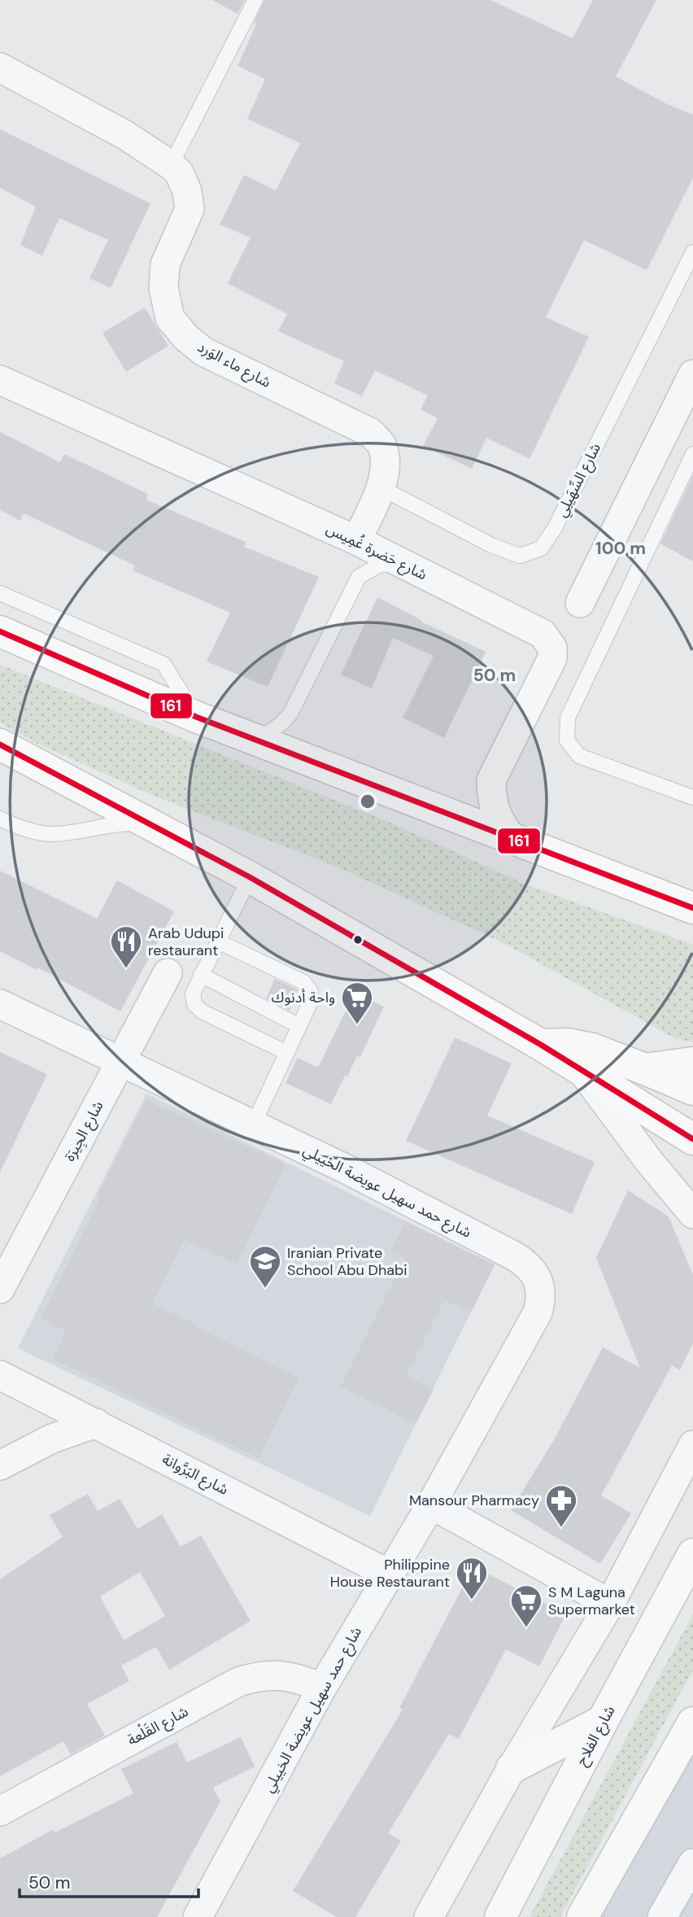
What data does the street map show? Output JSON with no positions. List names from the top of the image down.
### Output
{
  "streets": {
    "main road": ["شارع الفلاح"],
    "street": [
      "شارع ماء الوَرد",
      "شارع حَضرة غُمِيس",
      "شارع الجِيرَة",
      "شارع حمد سهيل عويضة الخييلي",
      "شارع البَرَّوانة",
      "شارع القَلْعة"
    ],
    "lane": ["شارع السِّهَيلِي"]
  },
  "crossings": [
    ["شارع ماء الوَرد", "شارع السِّهَيلِي"],
    ["شارع ماء الوَرد", "شارع حَضرة غُمِيس"],
    ["شارع الجِيرَة", "شارع حمد سهيل عويضة الخييلي"],
    ["شارع حمد سهيل عويضة الخييلي", "شارع البَرَّوانة"],
    ["شارع حمد سهيل عويضة الخييلي", "شارع القَلْعة"]
  ],
  "places": {
    "restaurant": ["Arab Udupi restaurant", "Philippine House Restaurant"],
    "supermarket": ["واحة أدنوك", "S M Laguna Supermarket"],
    "school or university": ["Iranian Private School Abu Dhabi"],
    "pharmacy": ["Mansour Pharmacy"]
  },
  "lines": ["transit line 161"],
  "scale_bar": "50 m",
  "rings": ["100 m", "50 m"]
}
